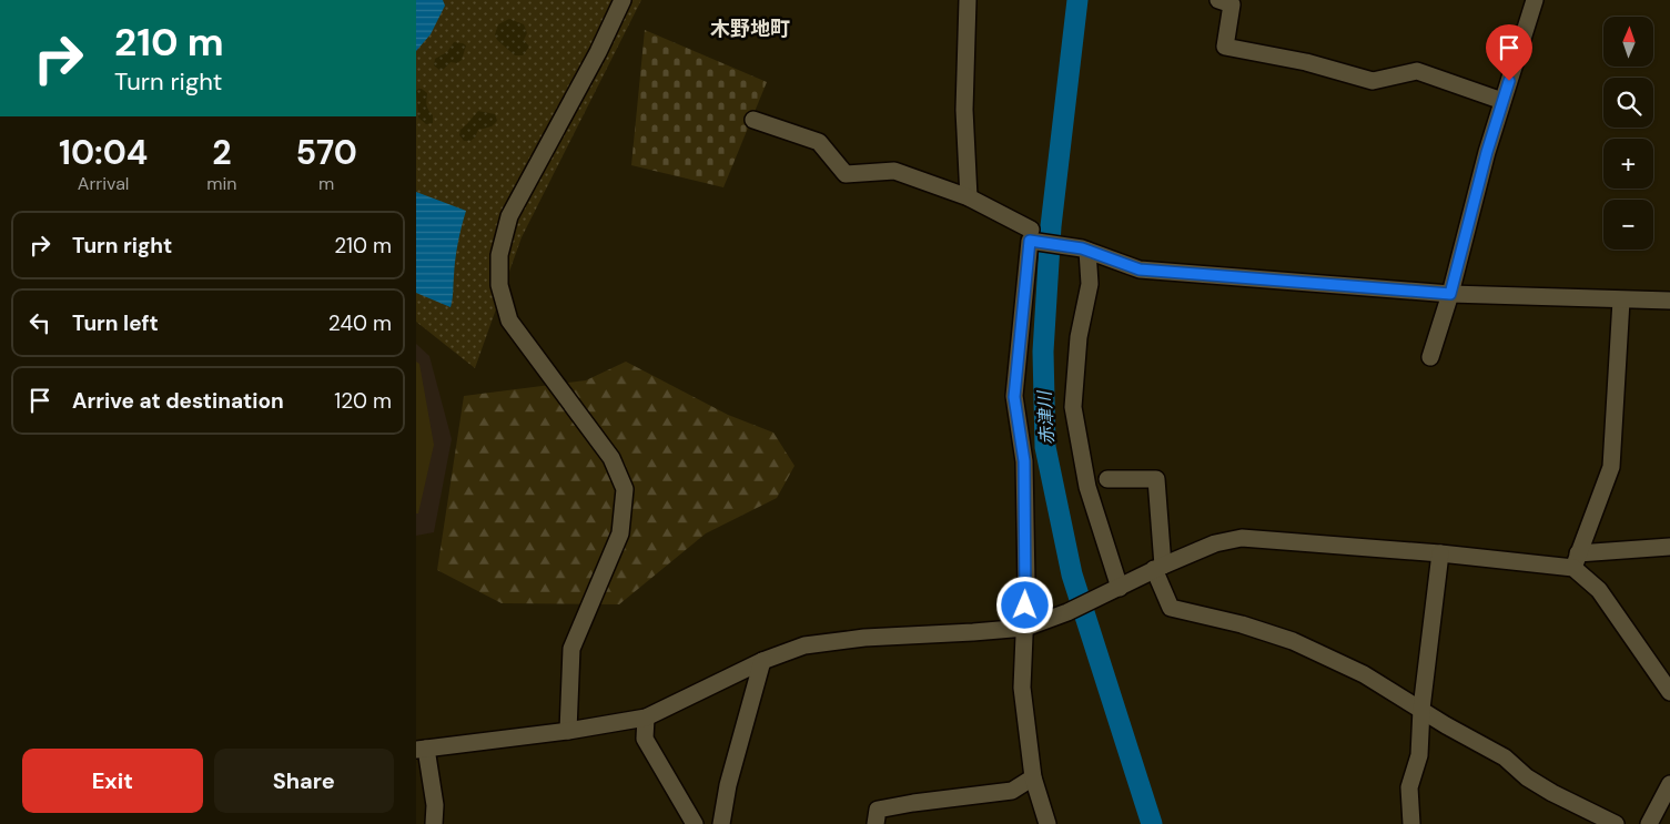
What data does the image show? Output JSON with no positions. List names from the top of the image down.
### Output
{
  "districts": ["木野地町"],
  "water": ["赤津川"],
  "north": "top",
  "page": {
    "turn": ["210 m", "Turn right"],
    "map_buttons": ["+", "−"],
    "eta": [
      "10:04",
      "Arrival",
      "2",
      "min",
      "570",
      "m"
    ],
    "list": [
      {
        "name": "Turn right",
        "value": "210 m"
      },
      {
        "name": "Turn left",
        "value": "240 m"
      },
      {
        "name": "Arrive at destination",
        "value": "120 m"
      }
    ],
    "buttons": ["Exit", "Share"]
  }
}
